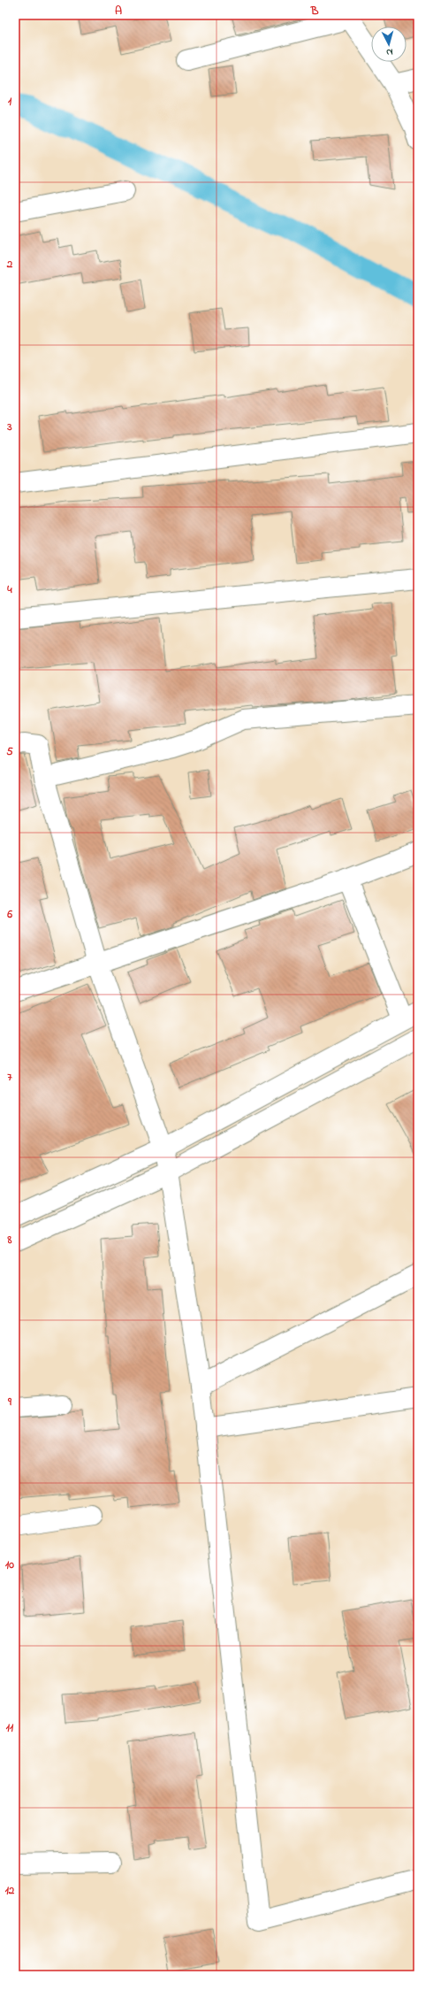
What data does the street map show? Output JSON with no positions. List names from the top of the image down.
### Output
{
  "north": "bottom",
  "grid": {
    "columns": ["A", "B"],
    "rows": [
      "1",
      "2",
      "3",
      "4",
      "5",
      "6",
      "7",
      "8",
      "9",
      "10",
      "11",
      "12"
    ]
  }
}
